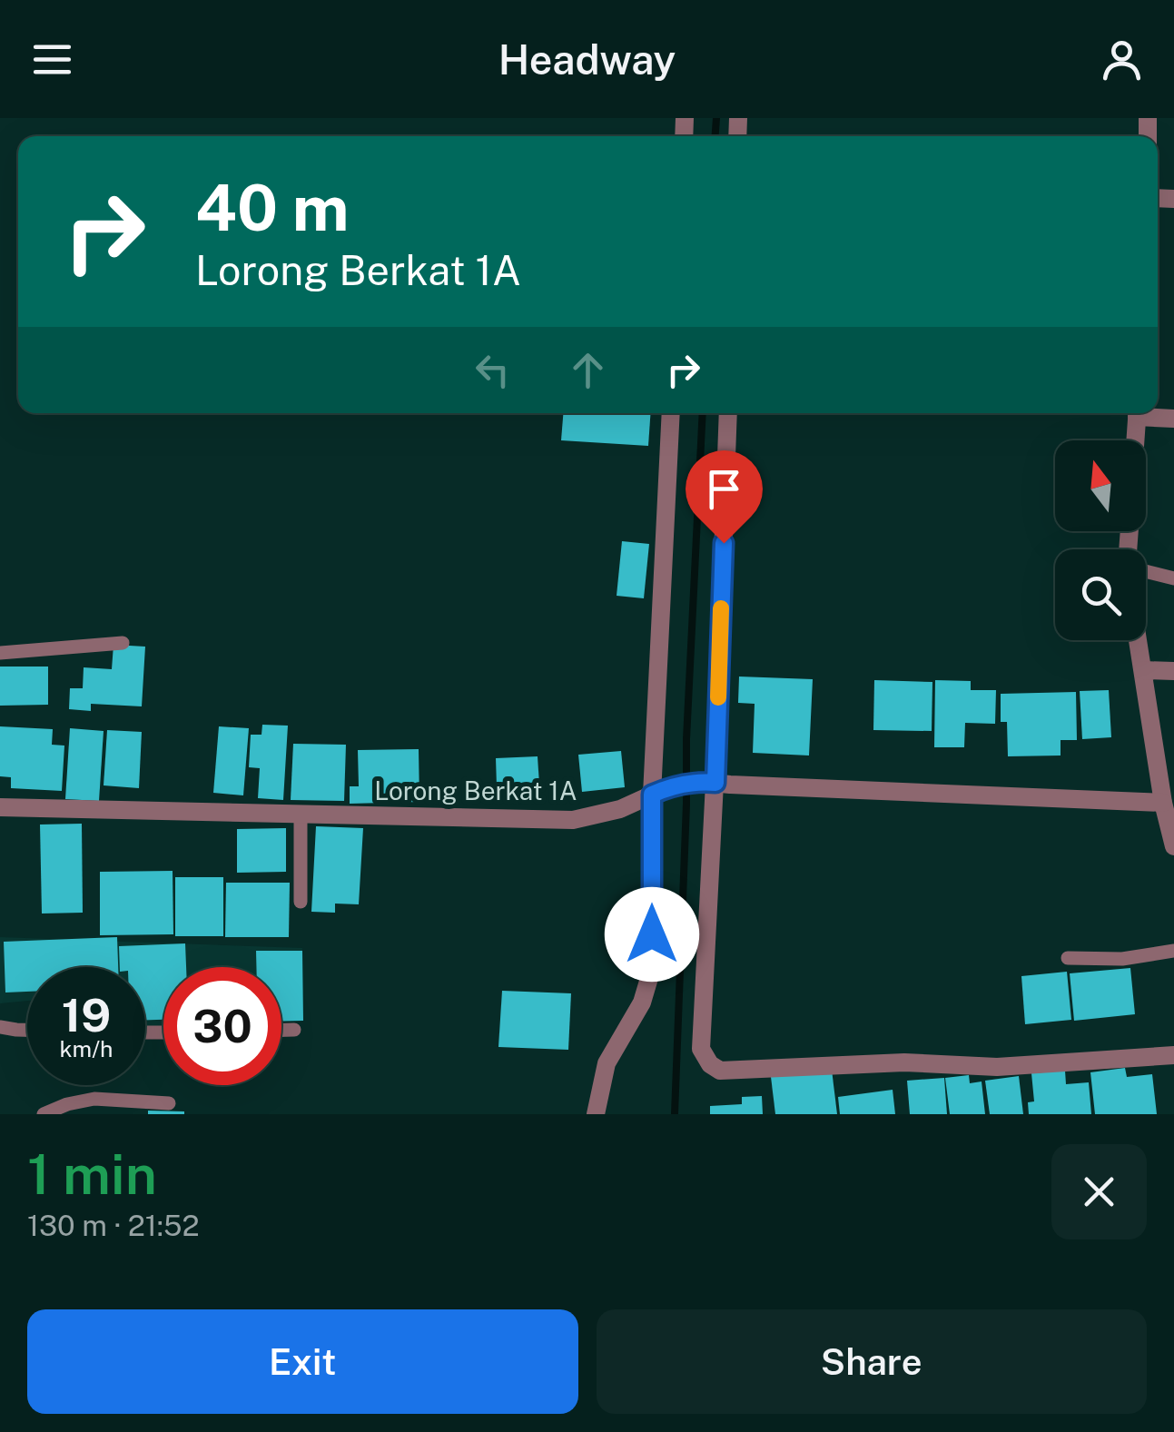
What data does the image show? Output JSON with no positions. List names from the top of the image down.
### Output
{
  "streets": {
    "street": ["Lorong Berkat 1A"]
  },
  "north": "top",
  "page": {
    "header": "Headway",
    "turn": ["40 m", "Lorong Berkat 1A"],
    "speed": "19 km/h",
    "limit": "30",
    "heading": ["1 min", "130 m · 21:52"],
    "buttons": ["Exit", "Share"]
  }
}
